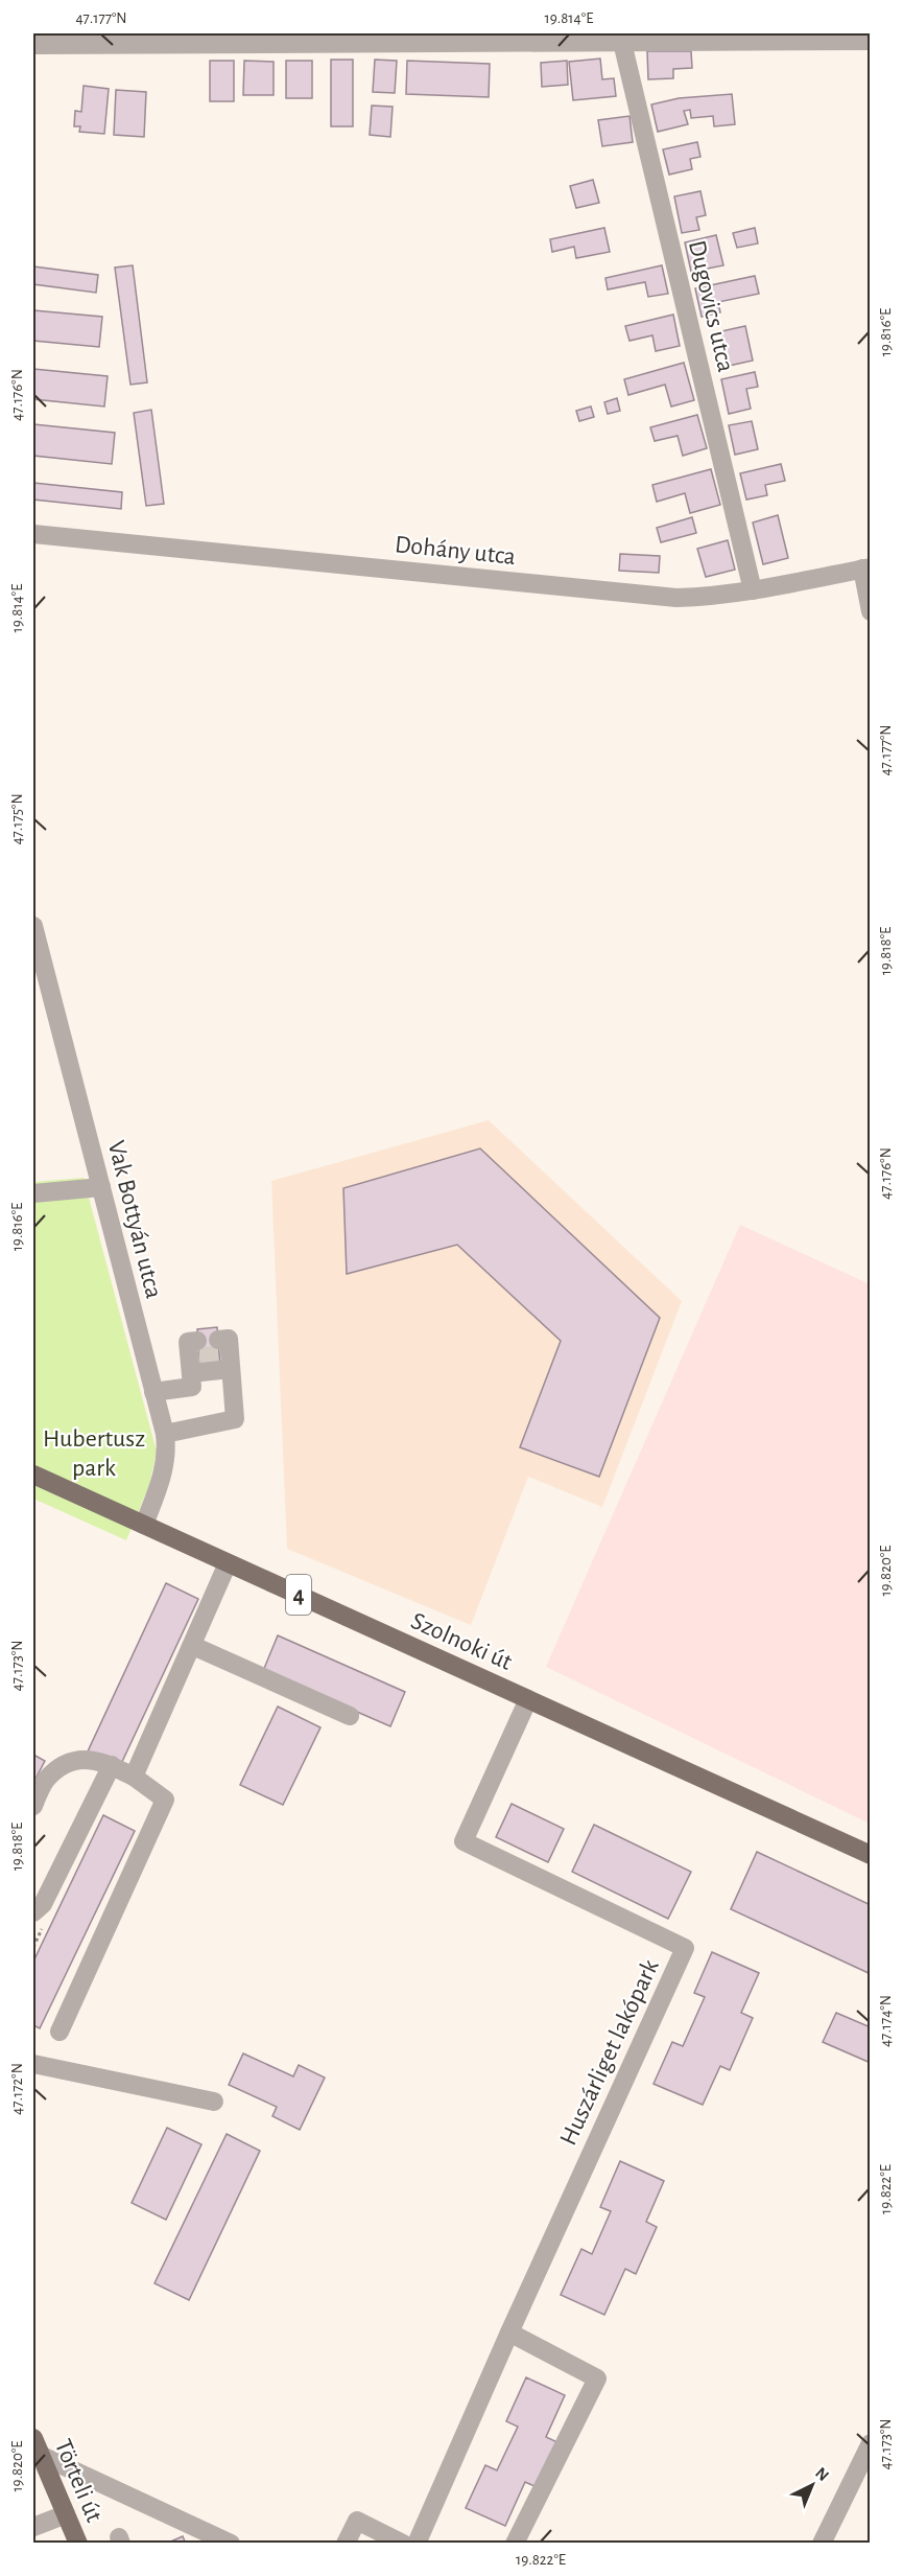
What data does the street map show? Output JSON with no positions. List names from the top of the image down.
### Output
{
  "streets": {
    "main road": ["4", "Szolnoki út", "Törteli út"],
    "street": [
      "Dugovics utca",
      "Dohány utca",
      "Vak Bottyán utca",
      "Huszárliget lakópark"
    ]
  },
  "crossings": [
    ["Dugovics utca", "Dohány utca"],
    ["Vak Bottyán utca", "Szolnoki út"],
    ["Szolnoki út", "Huszárliget lakópark"]
  ],
  "parks": ["Hubertusz park"],
  "north": "top right",
  "coordinates": [
    "47.177°N",
    "19.814°E",
    "19.816°E",
    "47.176°N",
    "47.175°N",
    "19.818°E",
    "19.820°E",
    "47.173°N",
    "47.174°N",
    "47.172°N",
    "19.822°E"
  ]
}
